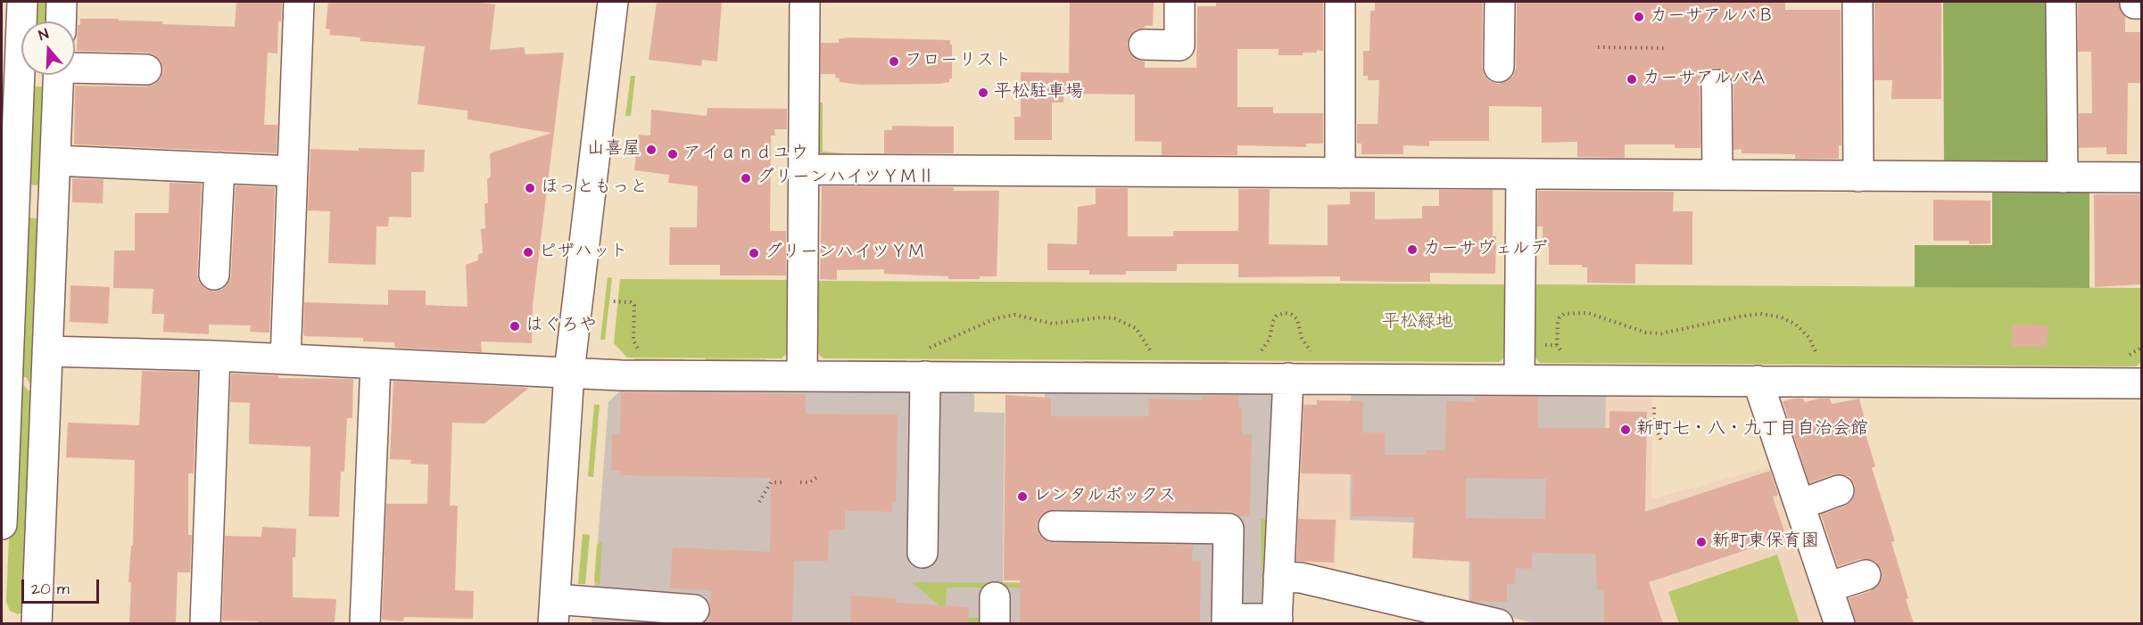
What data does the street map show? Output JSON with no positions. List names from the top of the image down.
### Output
{
  "parks": ["平松緑地"],
  "places": [
    "カーサアルバＢ",
    "フローリスト",
    "カーサアルバＡ",
    "平松駐車場",
    "山喜屋",
    "アイａｎｄユウ",
    "グリーンハイツＹＭⅡ",
    "ほっともっと",
    "カーサヴェルデ",
    "ピザハット",
    "グリーンハイツＹＭ",
    "はぐろや",
    "新町七・八・九丁目自治会館",
    "レンタルボックス",
    "新町東保育園"
  ],
  "scale_bar": "20 m",
  "north": "top"
}
